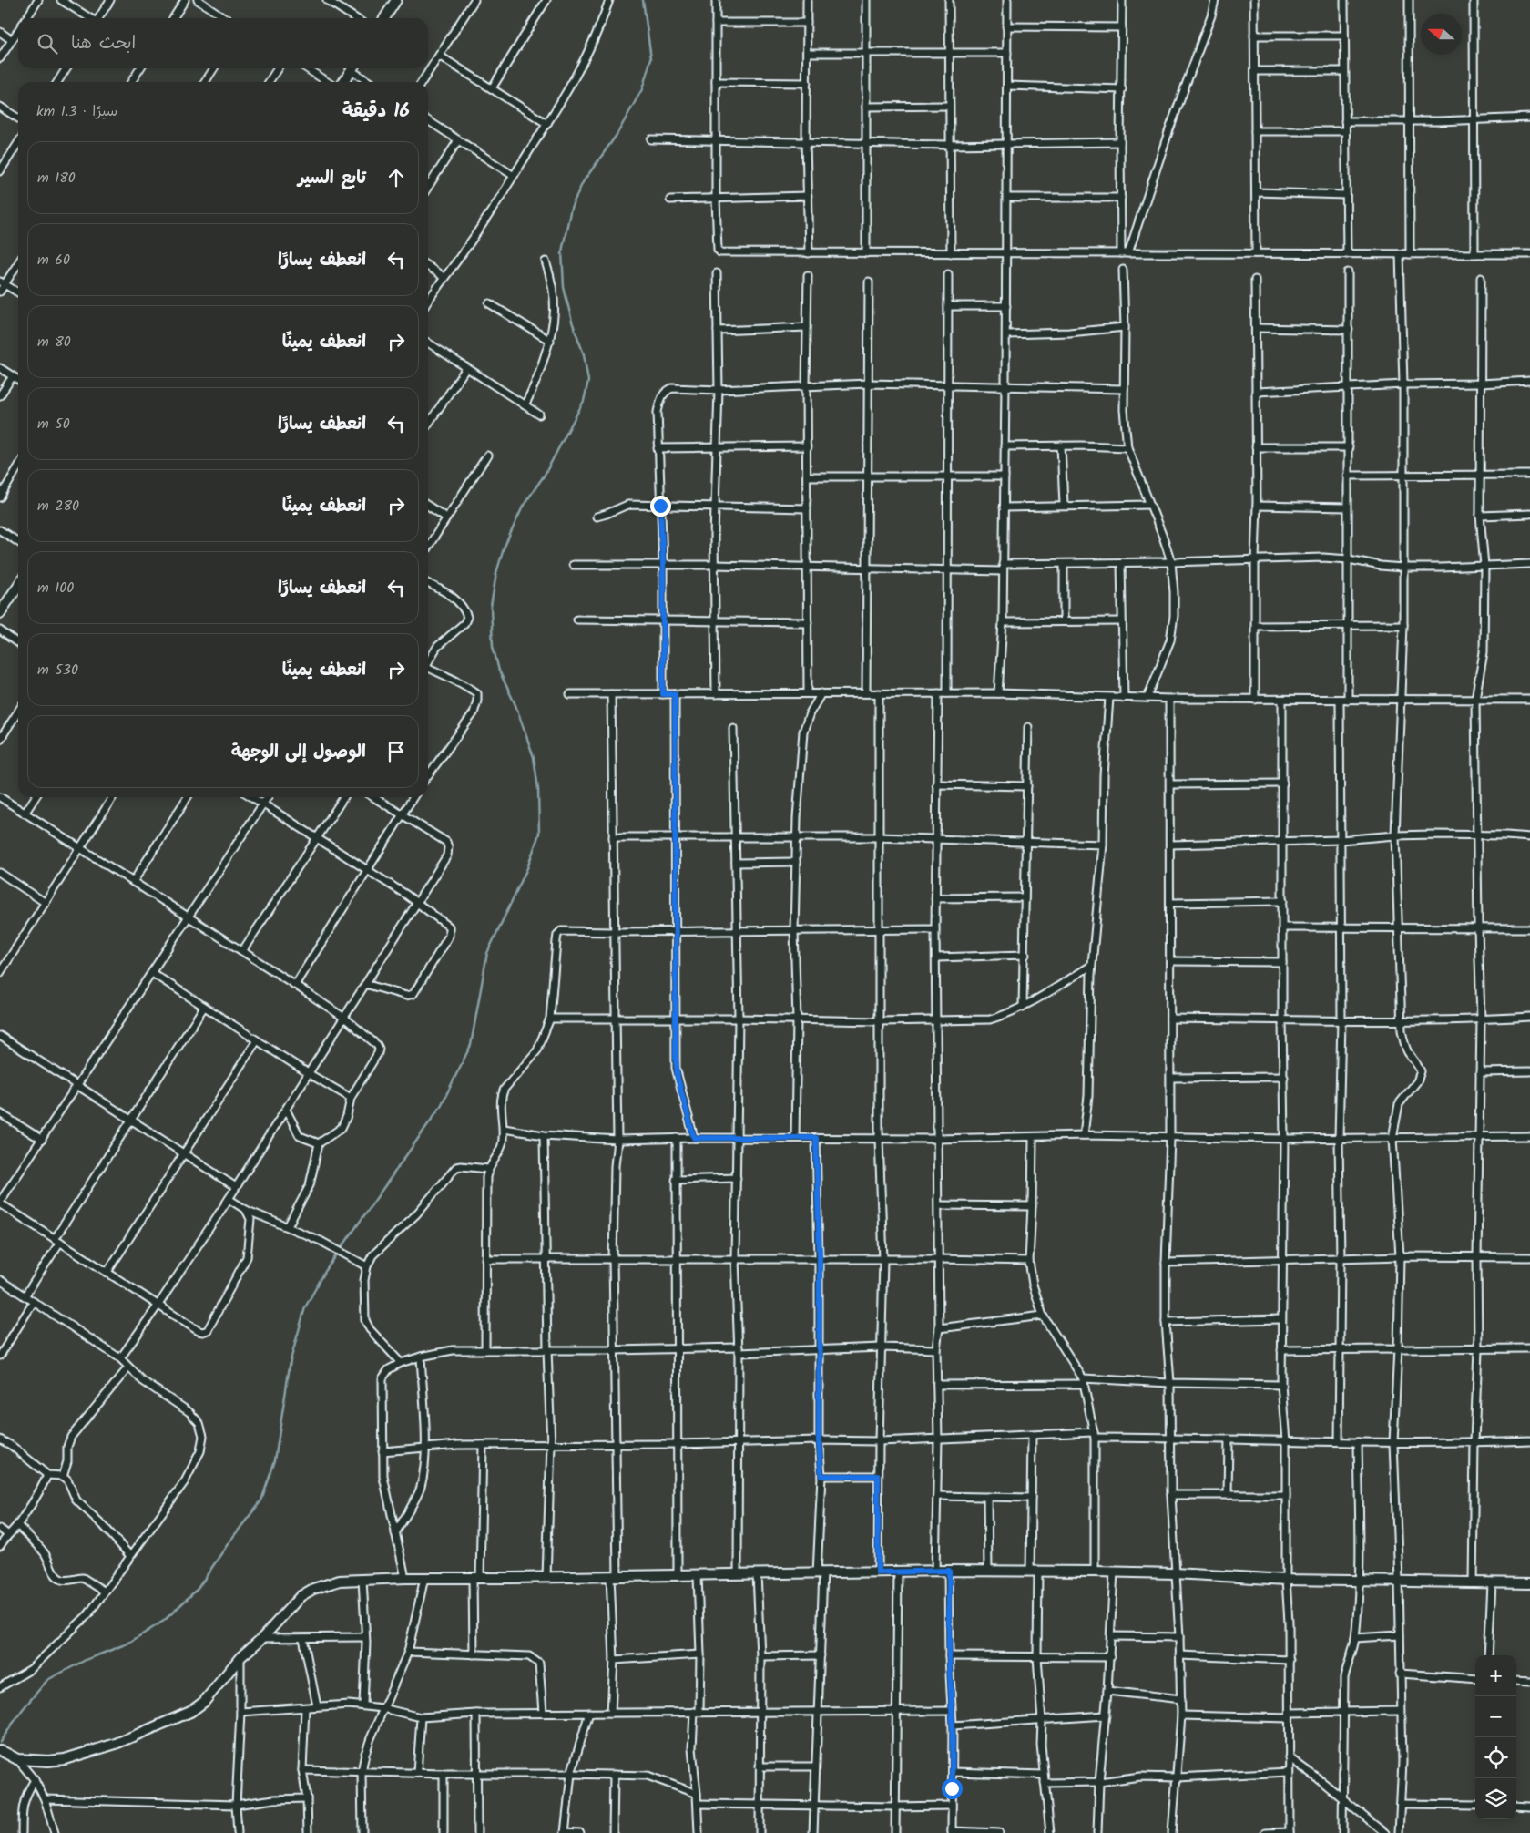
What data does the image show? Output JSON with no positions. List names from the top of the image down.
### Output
{
  "north": "left",
  "page": {
    "search": "ابحث هنا",
    "heading": ["16 دقيقة", "سيرًا · 1.3 km"],
    "list": [
      ["تابع السير", "180 m"],
      ["انعطف يسارًا", "60 m"],
      ["انعطف يمينًا", "80 m"],
      ["انعطف يسارًا", "50 m"],
      ["انعطف يمينًا", "280 m"],
      ["انعطف يسارًا", "100 m"],
      ["انعطف يمينًا", "530 m"],
      "الوصول إلى الوجهة"
    ],
    "map_buttons": ["+", "−"]
  }
}
